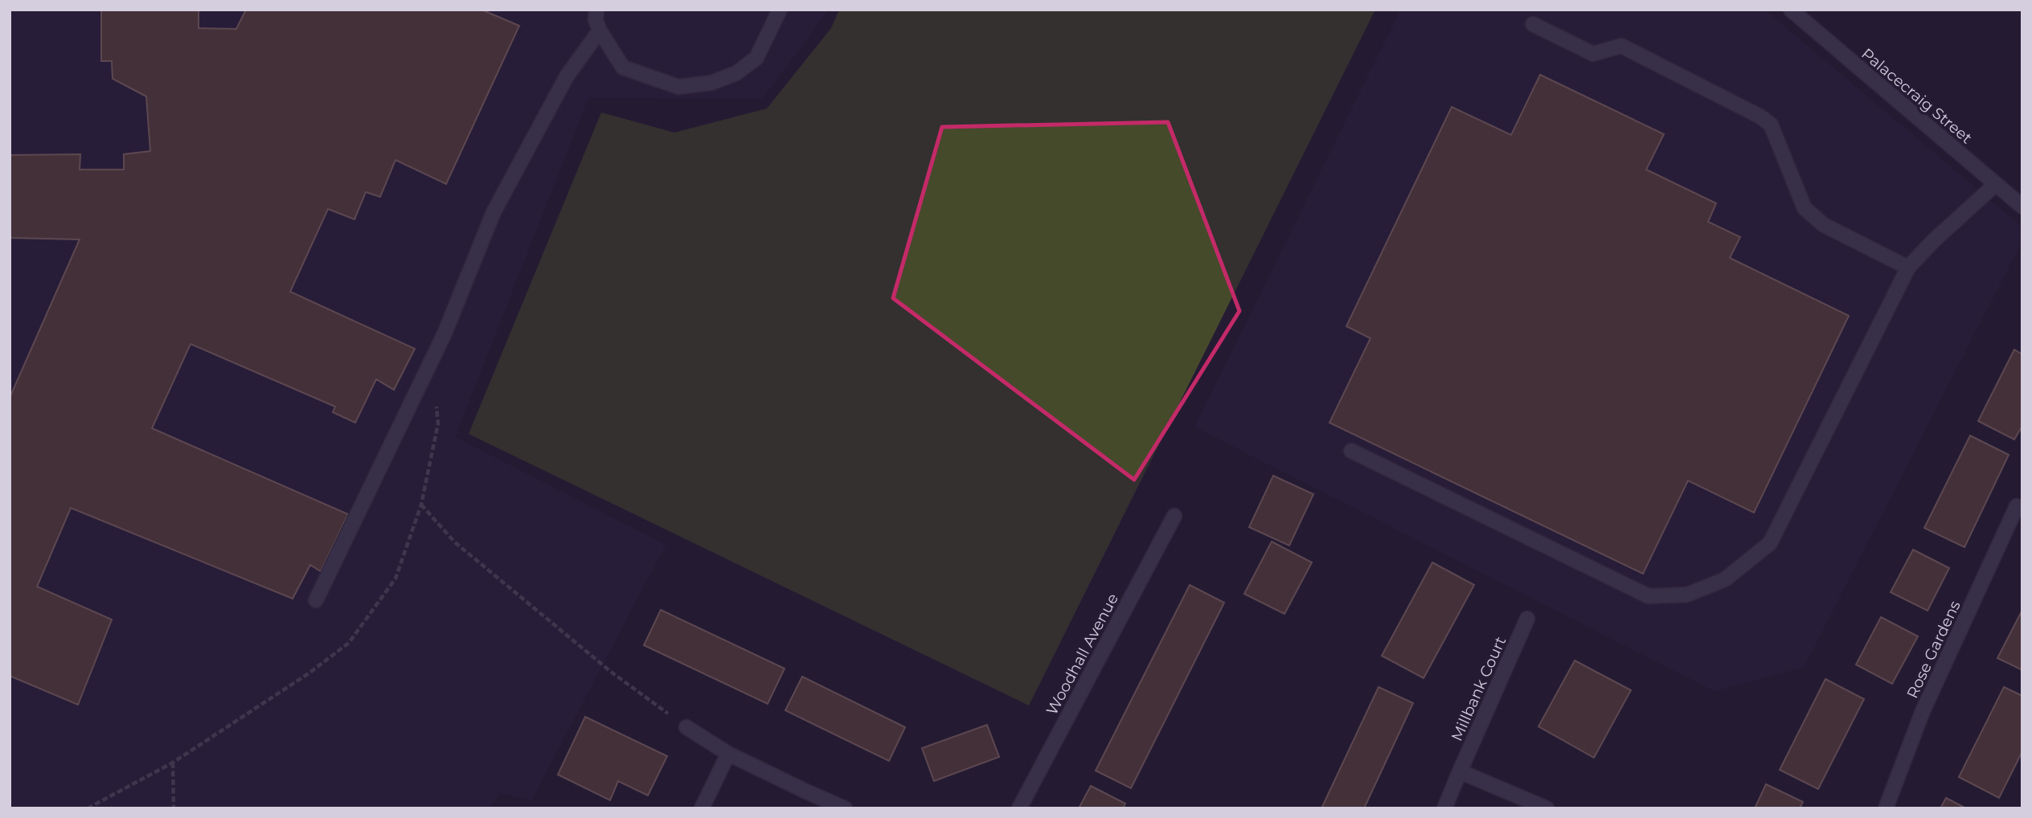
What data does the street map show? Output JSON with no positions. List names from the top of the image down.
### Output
{
  "streets": {
    "street": [
      "Palacecraig Street",
      "Rose Gardens",
      "Woodhall Avenue",
      "Millbank Court"
    ]
  }
}
